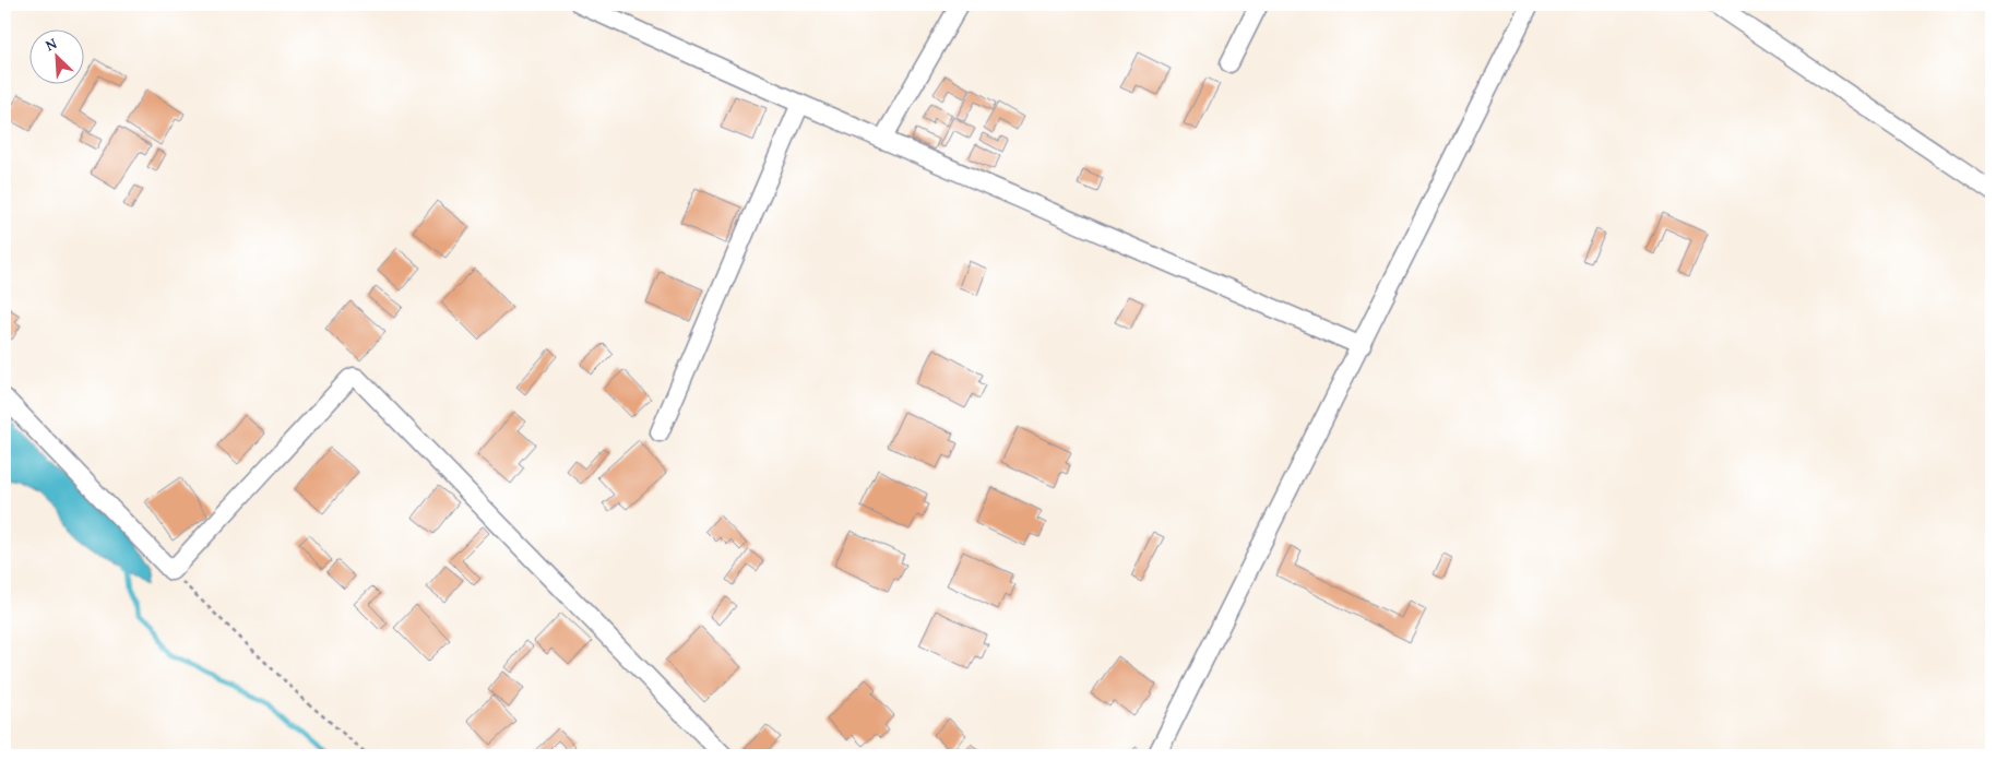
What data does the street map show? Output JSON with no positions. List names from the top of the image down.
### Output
{
  "north": "top left"
}
